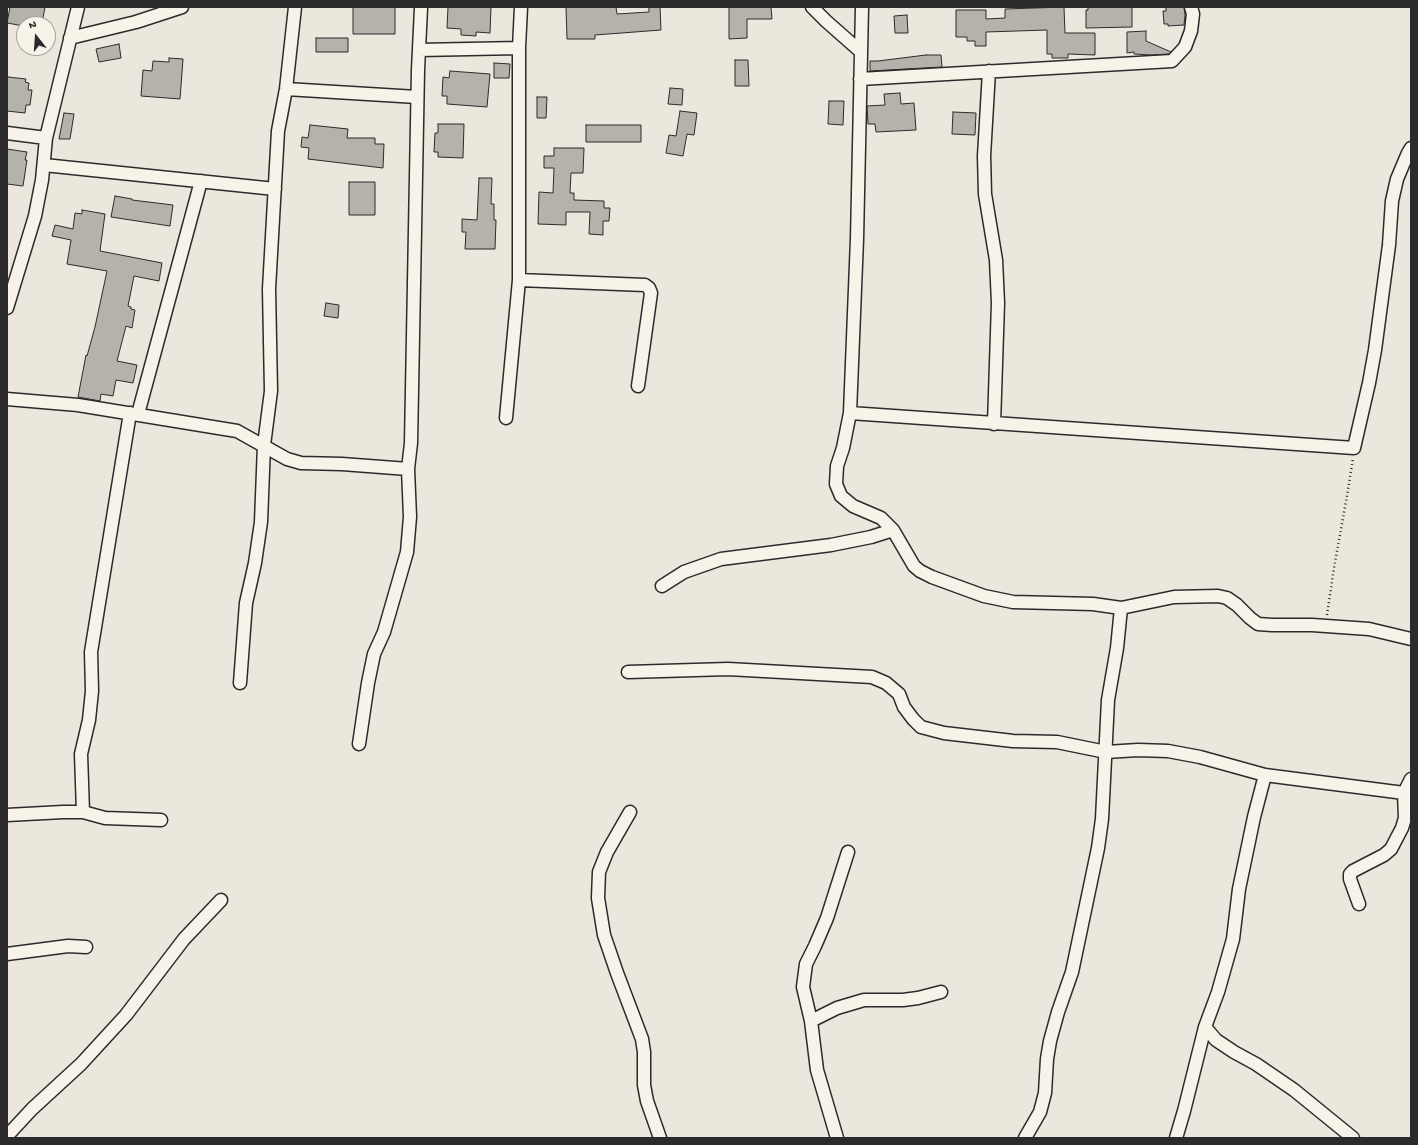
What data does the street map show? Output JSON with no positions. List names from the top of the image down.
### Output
{
  "north": "top"
}
